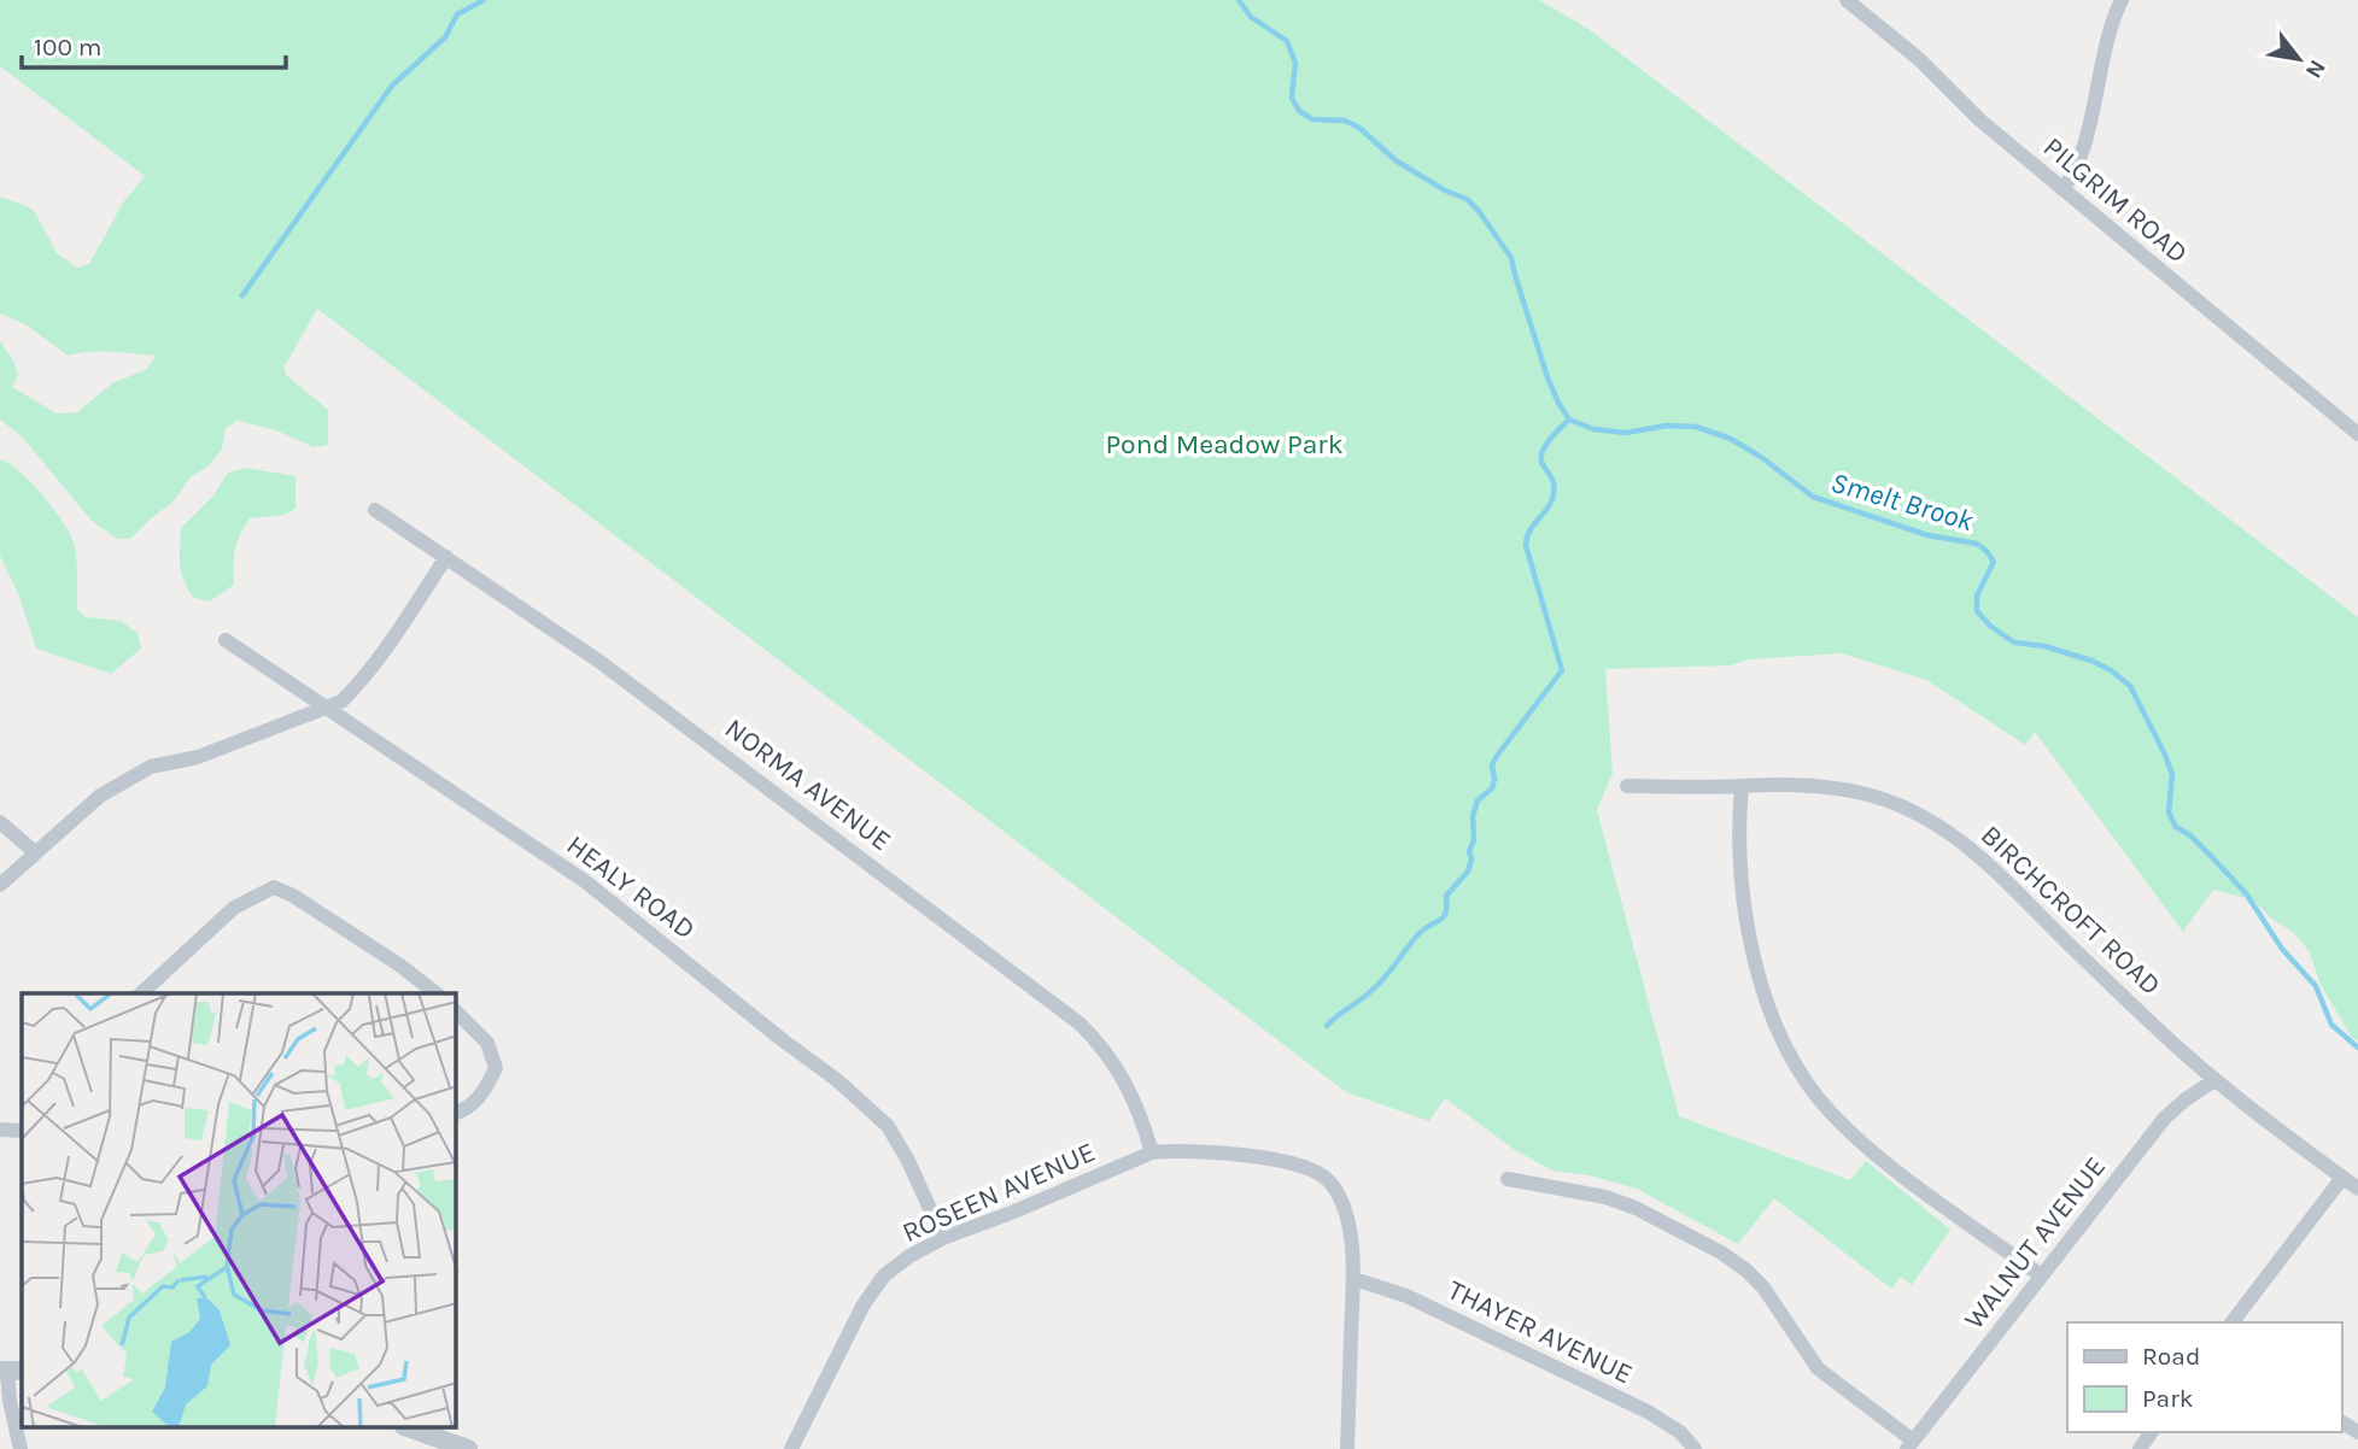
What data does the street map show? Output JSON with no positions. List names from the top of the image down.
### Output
{
  "streets": {
    "street": [
      "PILGRIM ROAD",
      "NORMA AVENUE",
      "HEALY ROAD",
      "BIRCHCROFT ROAD",
      "ROSEEN AVENUE",
      "WALNUT AVENUE",
      "THAYER AVENUE"
    ]
  },
  "crossings": [
    ["NORMA AVENUE", "ROSEEN AVENUE"],
    ["HEALY ROAD", "ROSEEN AVENUE"],
    ["BIRCHCROFT ROAD", "WALNUT AVENUE"],
    ["ROSEEN AVENUE", "THAYER AVENUE"]
  ],
  "water": ["Smelt Brook"],
  "parks": ["Pond Meadow Park"],
  "legend": ["Road", "Park"],
  "scale_bar": "100 m",
  "north": "bottom right"
}
